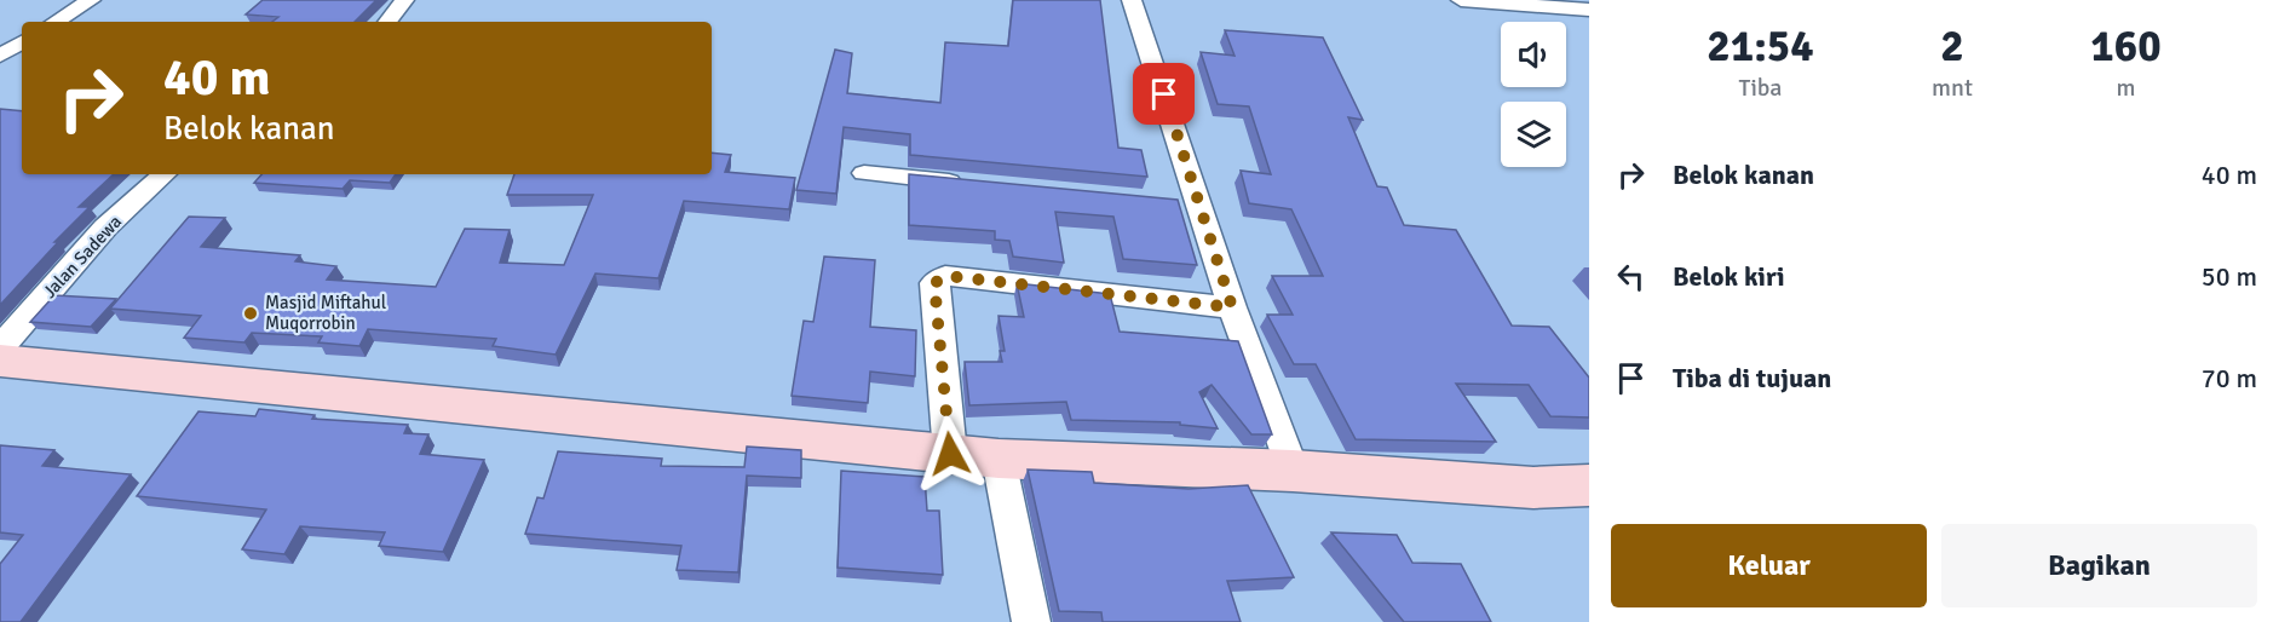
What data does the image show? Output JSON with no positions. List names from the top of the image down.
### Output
{
  "streets": {
    "street": ["Jalan Sadewa"]
  },
  "places": ["Masjid Miftahul Muqorrobin"],
  "page": {
    "eta": [
      "21:54",
      "Tiba",
      "2",
      "mnt",
      "160",
      "m"
    ],
    "turn": ["40 m", "Belok kanan"],
    "list": [
      {
        "name": "Belok kanan",
        "value": "40 m"
      },
      {
        "name": "Belok kiri",
        "value": "50 m"
      },
      {
        "name": "Tiba di tujuan",
        "value": "70 m"
      }
    ],
    "buttons": ["Keluar", "Bagikan"]
  }
}
